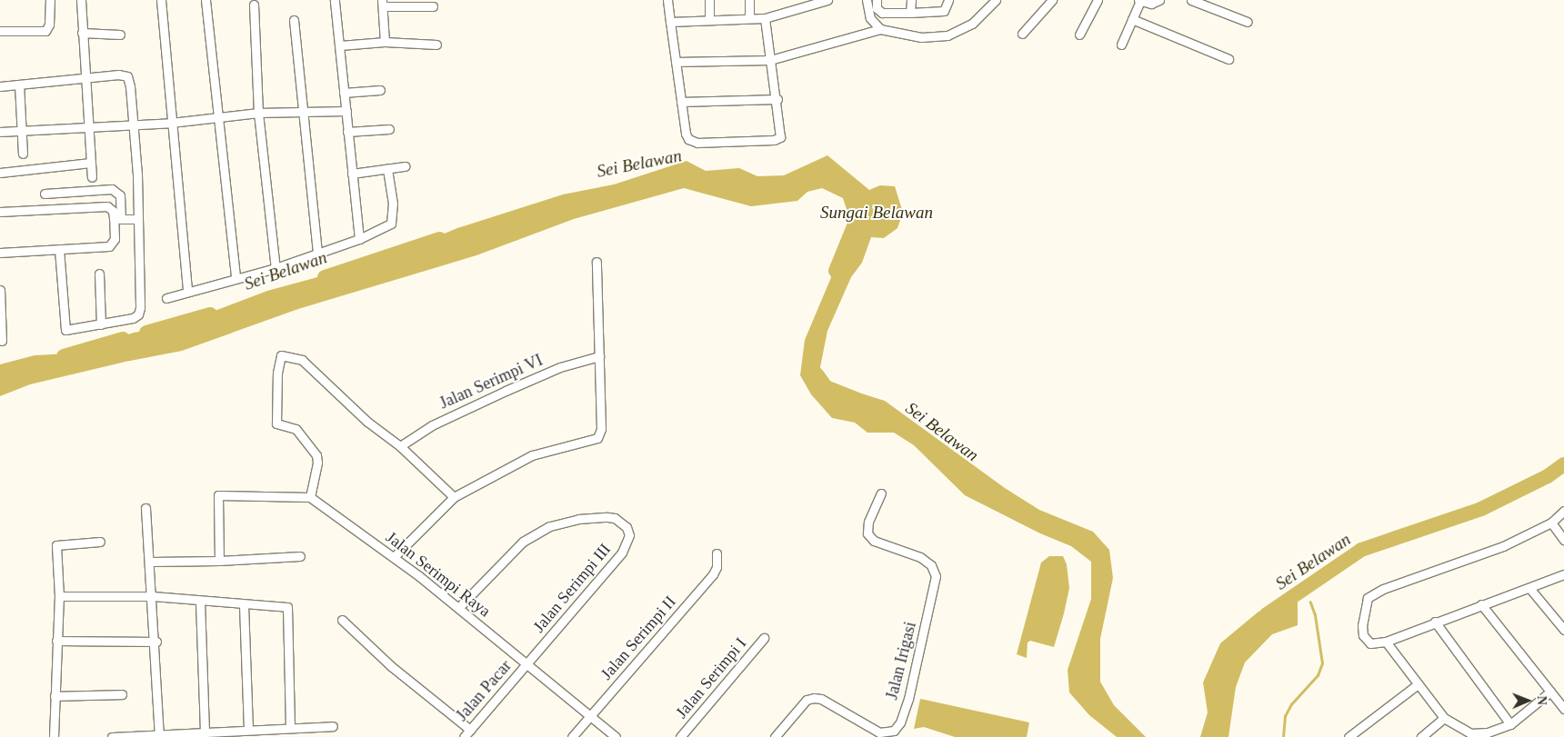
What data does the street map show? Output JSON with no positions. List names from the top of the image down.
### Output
{
  "streets": {
    "street": [
      "Jalan Serimpi VI",
      "Jalan Serimpi Raya",
      "Jalan Serimpi III",
      "Jalan Serimpi II",
      "Jalan Irigasi",
      "Jalan Serimpi I",
      "Jalan Pacar"
    ]
  },
  "crossings": [
    ["Jalan Serimpi Raya", "Jalan Serimpi III"],
    ["Jalan Serimpi Raya", "Jalan Serimpi II"],
    ["Jalan Serimpi Raya", "Jalan Pacar"],
    ["Jalan Serimpi III", "Jalan Pacar"]
  ],
  "water": ["Sei Belawan", "Sungai Belawan"],
  "north": "right"
}
